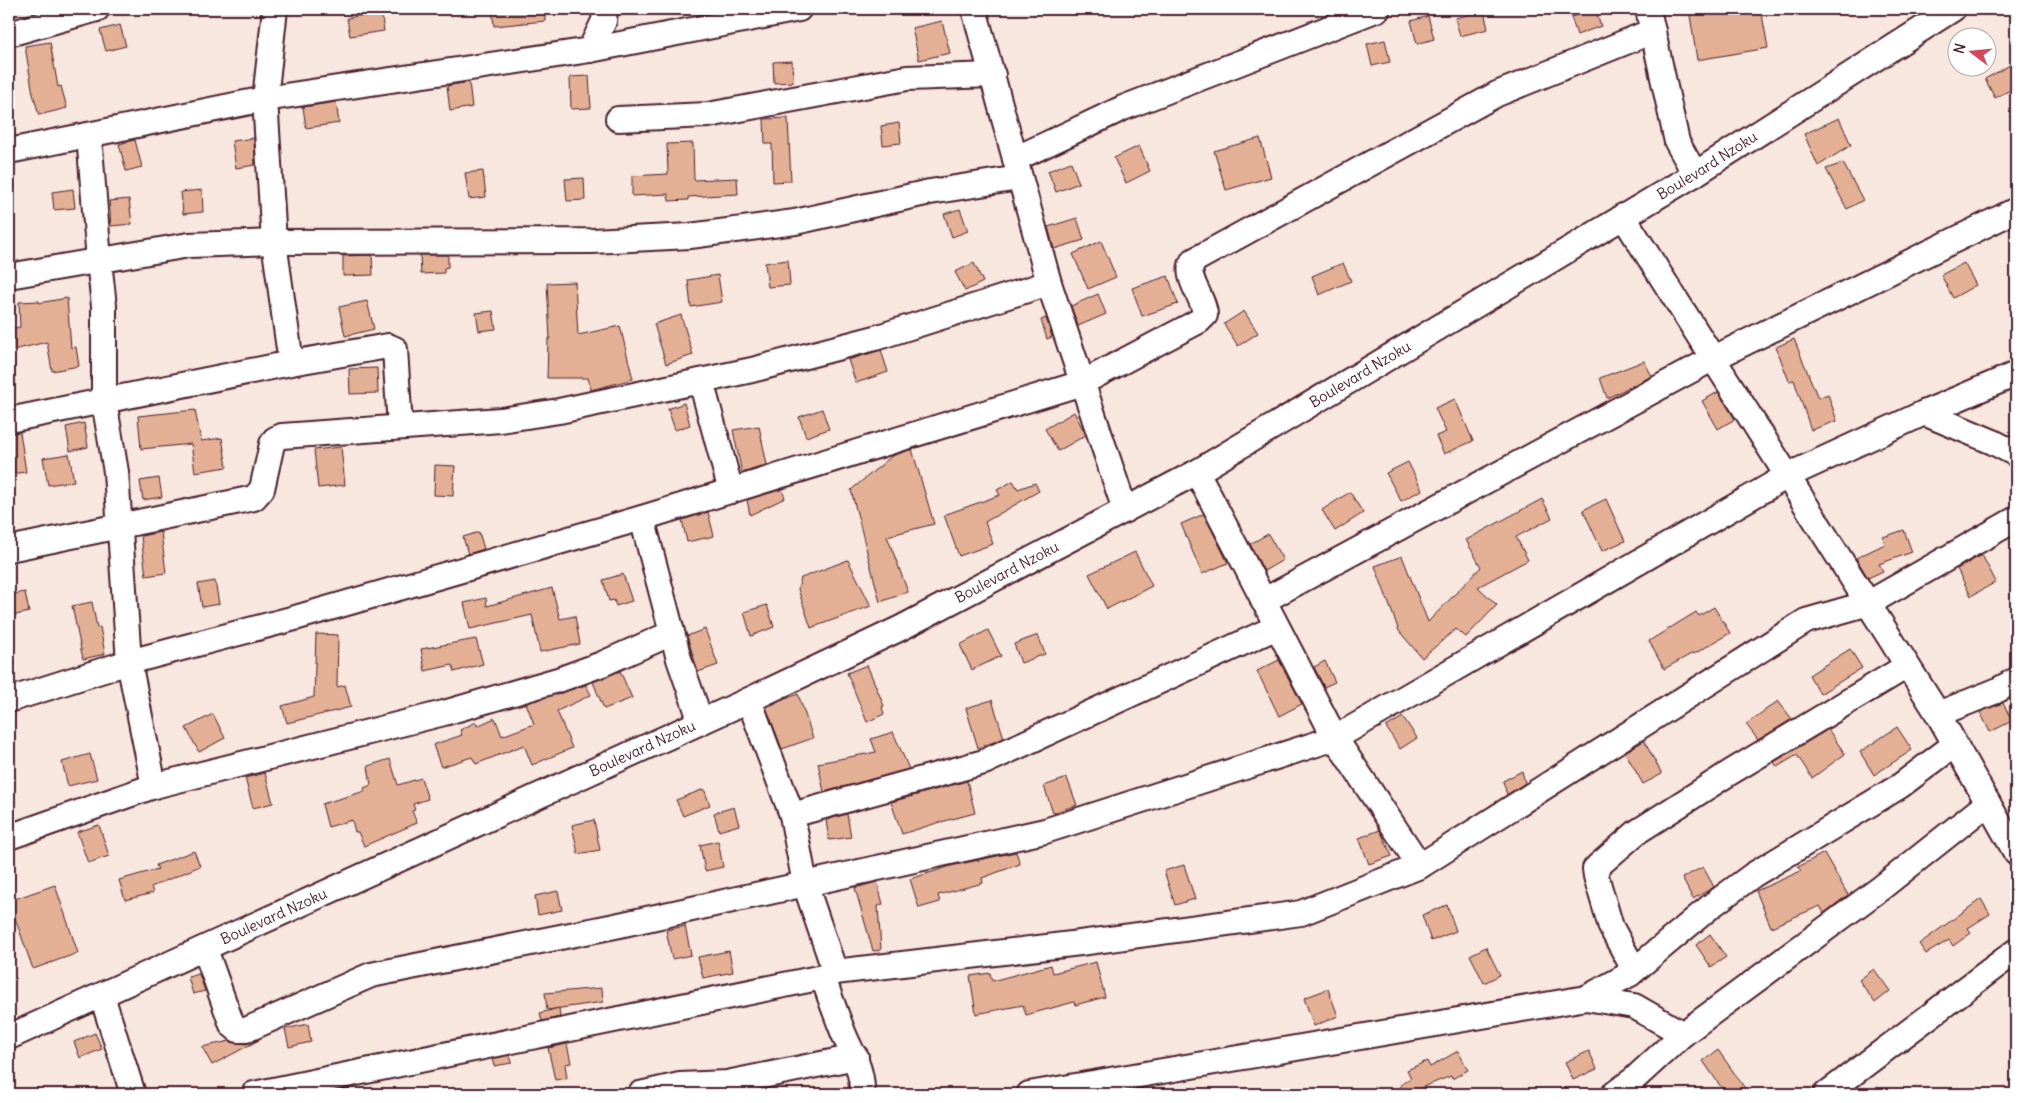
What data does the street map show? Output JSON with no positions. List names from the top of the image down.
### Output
{
  "streets": {
    "street": ["Boulevard Nzoku"]
  },
  "north": "left"
}
